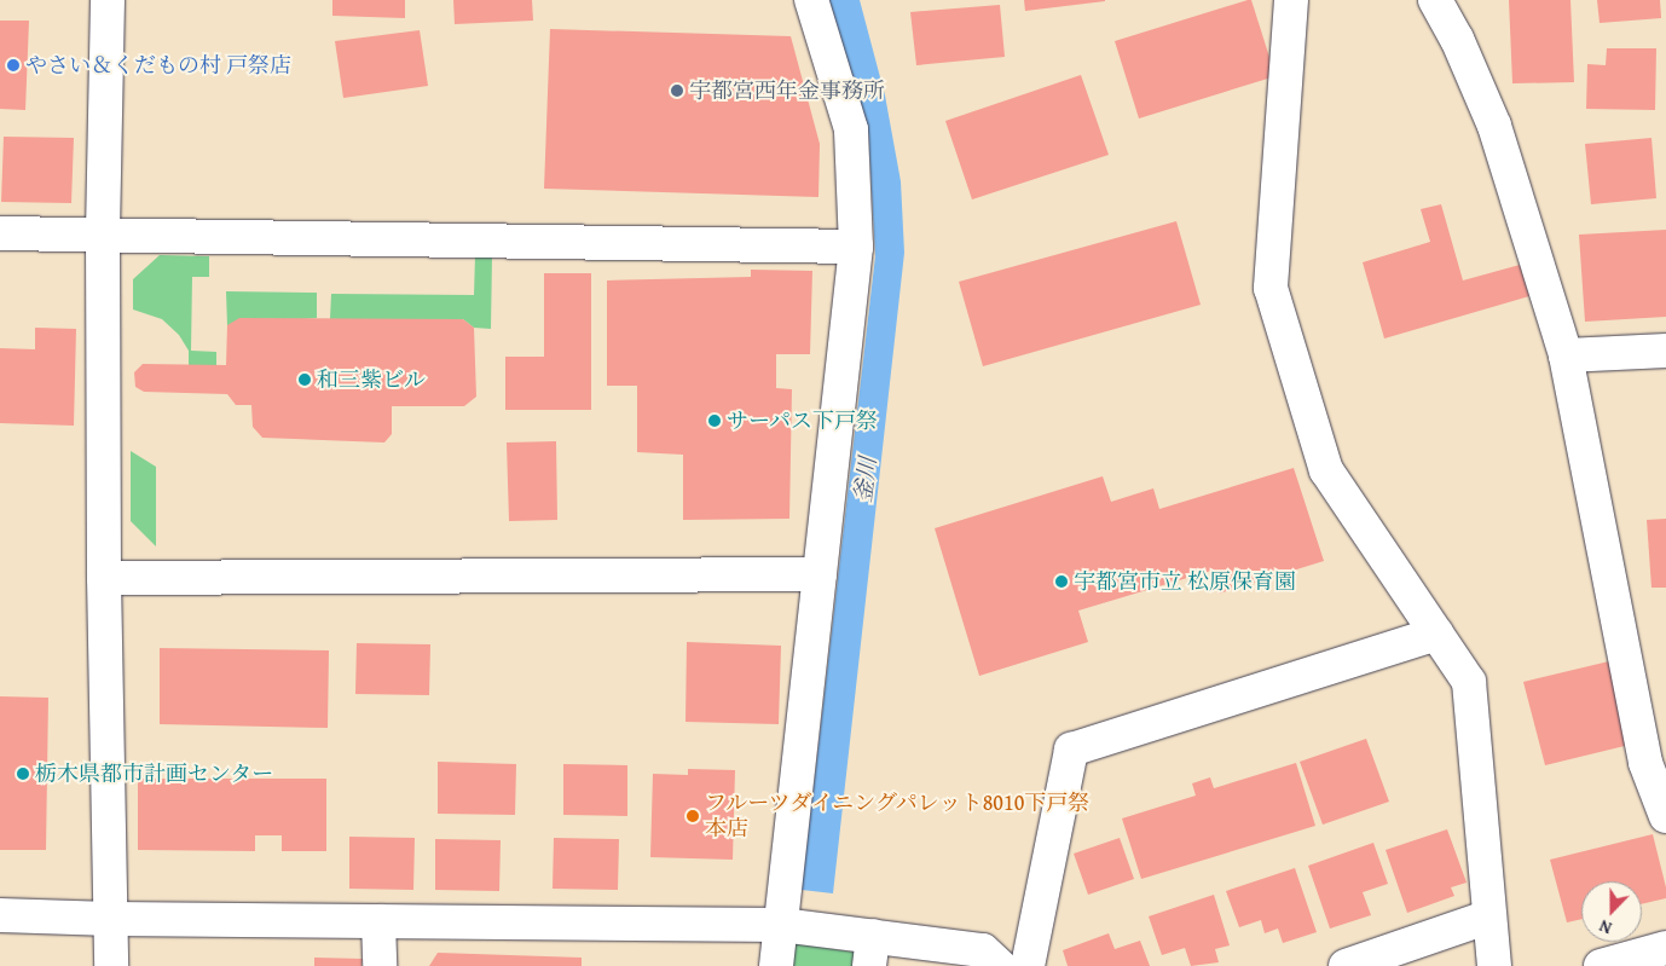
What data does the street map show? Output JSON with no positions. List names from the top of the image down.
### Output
{
  "water": ["釜川"],
  "places": [
    "やさい＆くだもの村 戸祭店",
    "宇都宮西年金事務所",
    "和三紫ビル",
    "サーパス下戸祭",
    "宇都宮市立 松原保育園",
    "栃木県都市計画センター",
    "フルーツダイニングパレット8010下戸祭 本店"
  ],
  "north": "bottom"
}
